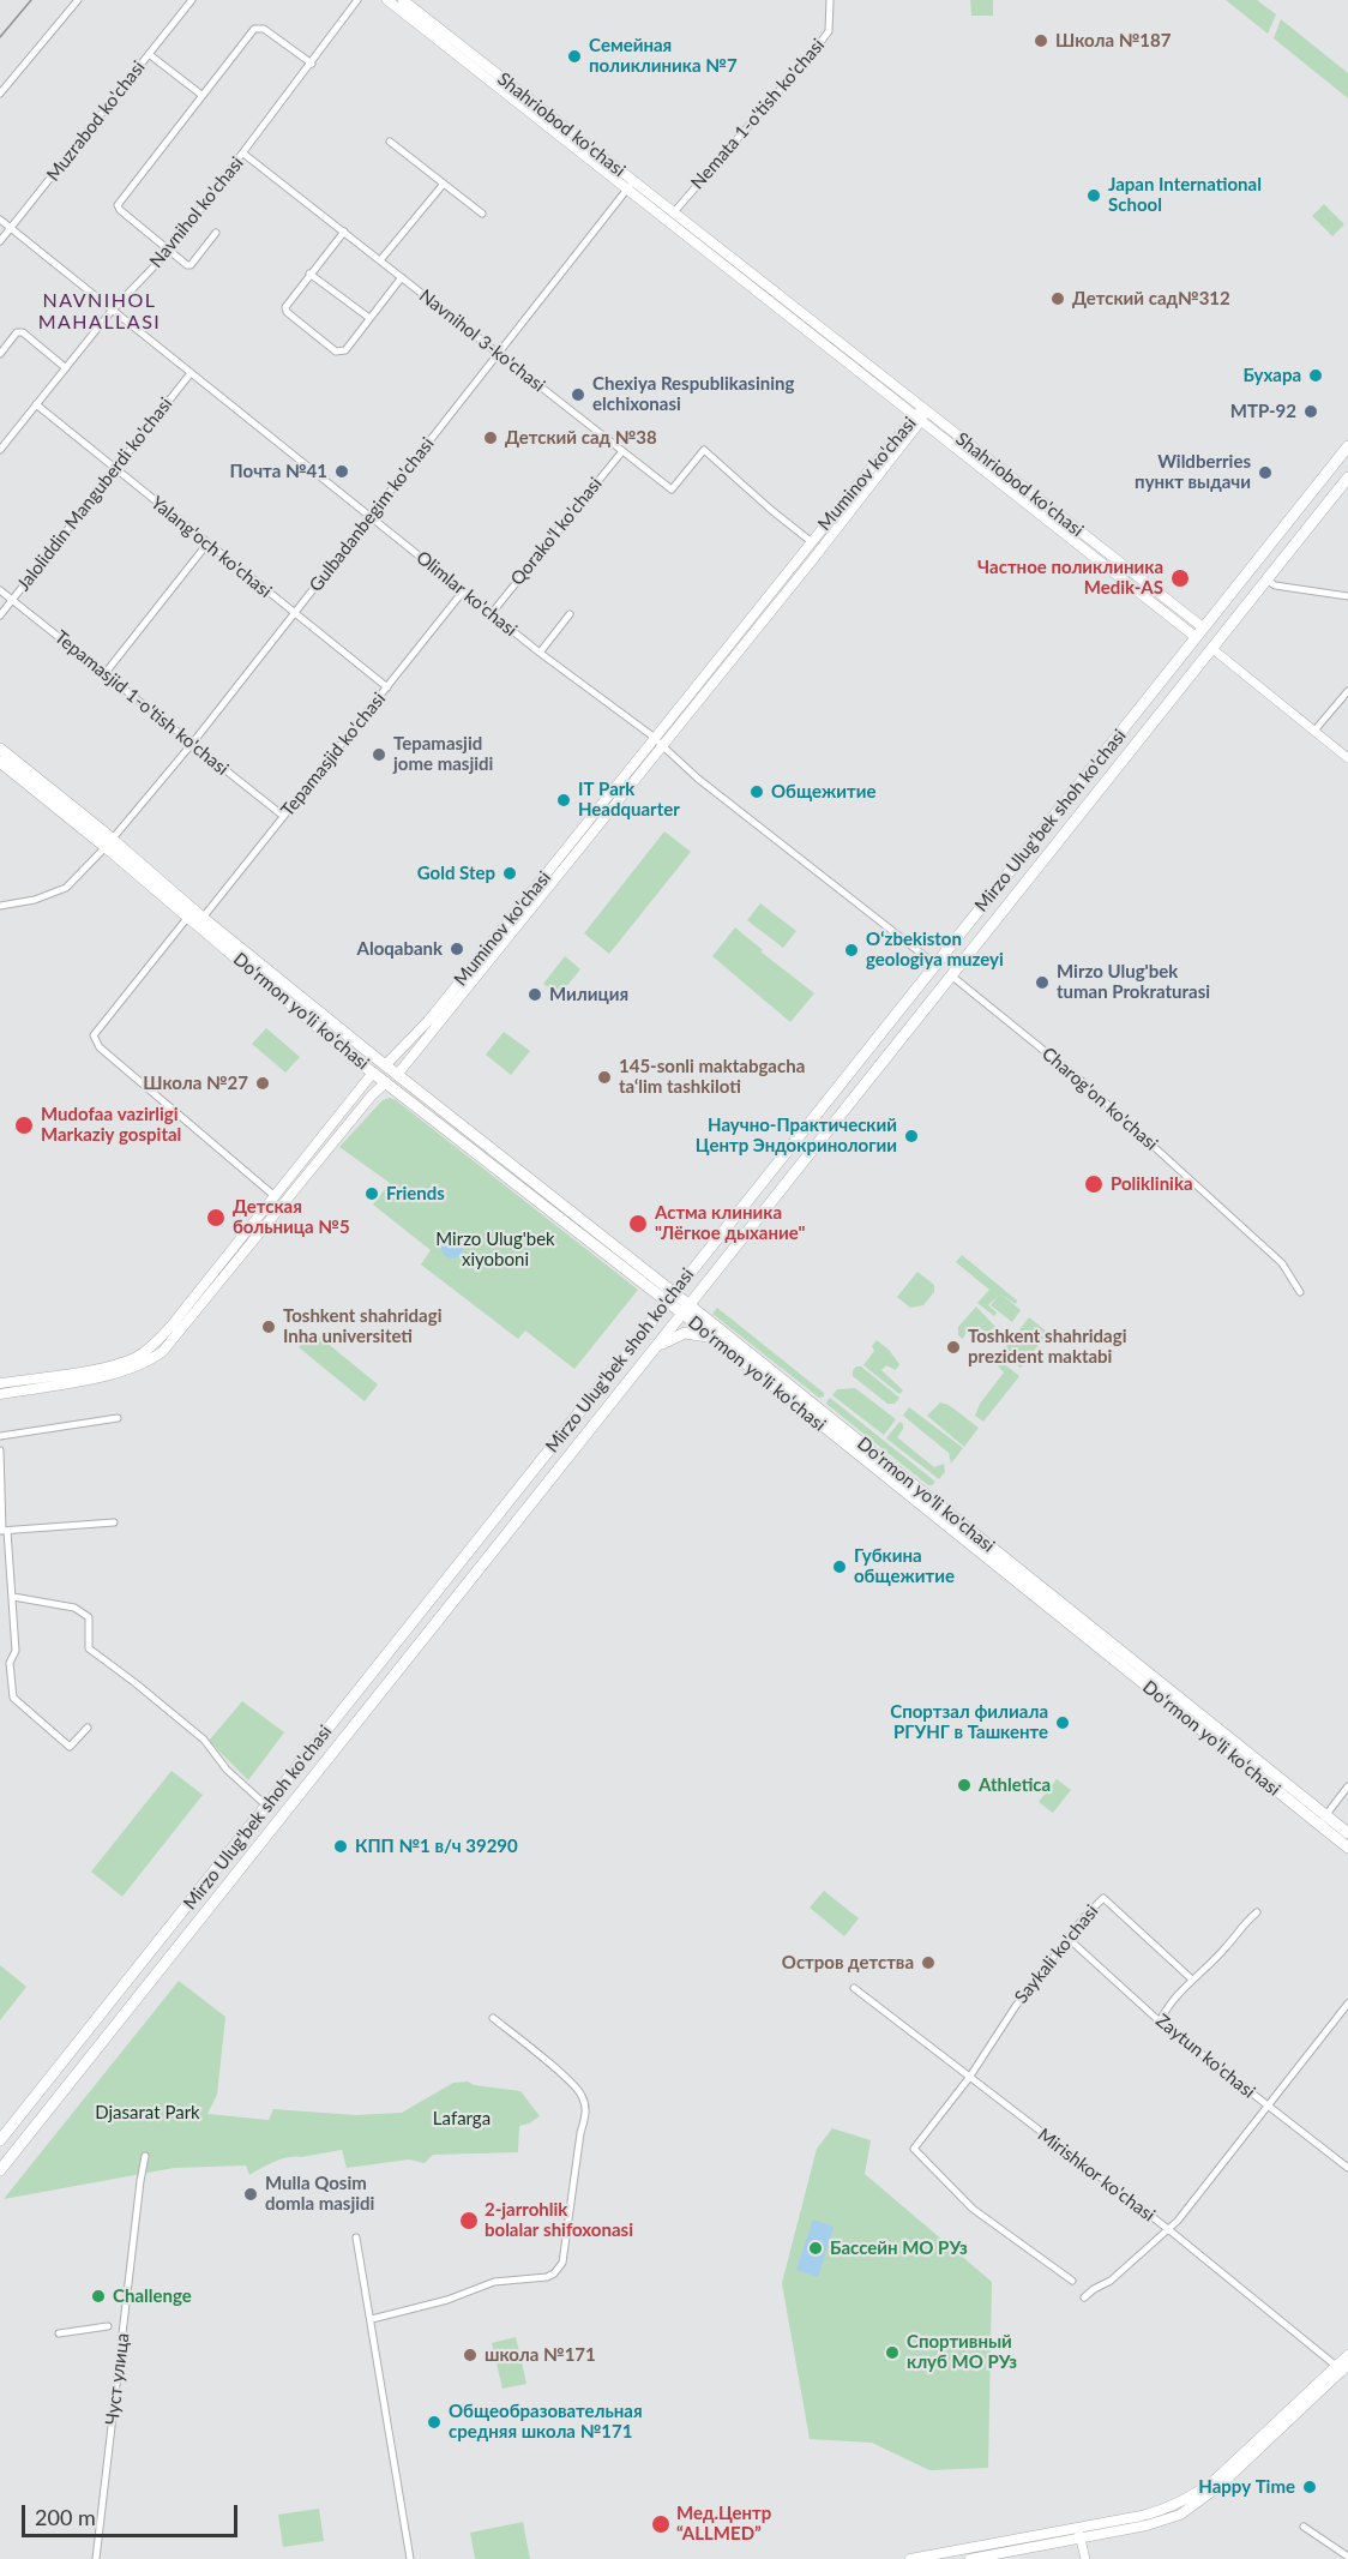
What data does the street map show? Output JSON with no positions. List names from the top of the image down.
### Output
{
  "streets": {
    "main road": [
      "Shahriobod ko'chasi",
      "Muminov ko'chasi",
      "Mirzo Ulug'bek shoh ko'chasi",
      "Do‘rmon yo‘li ko‘chasi",
      "Do'rmon yo'li ko'chasi"
    ],
    "street": [
      "Nemata 1-o'tish ko'chasi",
      "Muzrabod ko'chasi",
      "Navnihol ko'chasi",
      "Navnihol 3-ko'chasi",
      "Jaloliddin Manguberdi ko'chasi",
      "Gulbadanbegim ko'chasi",
      "Qorako'l ko'chasi",
      "Yalang'och ko'chasi",
      "Olimlar ko'chasi",
      "Tepamasjid 1-o'tish ko'chasi",
      "Tepamasjid ko'chasi",
      "Charog'on ko'chasi",
      "Saykali ko'chasi",
      "Zaytun ko'chasi",
      "Mirishkor ko'chasi",
      "Чуст улица"
    ]
  },
  "crossings": [
    ["Nemata 1-o'tish ko'chasi", "Shahriobod ko'chasi"],
    ["Muzrabod ko'chasi", "Olimlar ko'chasi"],
    ["Shahriobod ko'chasi", "Muminov ko'chasi"],
    ["Shahriobod ko'chasi", "Gulbadanbegim ko'chasi"],
    ["Shahriobod ko'chasi", "Mirzo Ulug'bek shoh ko'chasi"],
    ["Navnihol ko'chasi", "Navnihol 3-ko'chasi"],
    ["Navnihol ko'chasi", "Yalang'och ko'chasi"],
    ["Navnihol ko'chasi", "Olimlar ko'chasi"],
    ["Navnihol 3-ko'chasi", "Muminov ko'chasi"],
    ["Navnihol 3-ko'chasi", "Gulbadanbegim ko'chasi"],
    ["Navnihol 3-ko'chasi", "Qorako'l ko'chasi"],
    ["Muminov ko'chasi", "Olimlar ko'chasi"],
    ["Muminov ko'chasi", "Do‘rmon yo‘li ko‘chasi"],
    ["Jaloliddin Manguberdi ko'chasi", "Yalang'och ko'chasi"],
    ["Jaloliddin Manguberdi ko'chasi", "Olimlar ko'chasi"],
    ["Jaloliddin Manguberdi ko'chasi", "Tepamasjid 1-o'tish ko'chasi"],
    ["Gulbadanbegim ko'chasi", "Yalang'och ko'chasi"],
    ["Gulbadanbegim ko'chasi", "Olimlar ko'chasi"],
    ["Gulbadanbegim ko'chasi", "Tepamasjid 1-o'tish ko'chasi"],
    ["Gulbadanbegim ko'chasi", "Do‘rmon yo‘li ko‘chasi"],
    ["Qorako'l ko'chasi", "Olimlar ko'chasi"],
    ["Yalang'och ko'chasi", "Tepamasjid ko'chasi"],
    ["Olimlar ko'chasi", "Tepamasjid ko'chasi"],
    ["Olimlar ko'chasi", "Mirzo Ulug'bek shoh ko'chasi"],
    ["Tepamasjid 1-o'tish ko'chasi", "Tepamasjid ko'chasi"],
    ["Tepamasjid ko'chasi", "Do‘rmon yo‘li ko‘chasi"],
    ["Mirzo Ulug'bek shoh ko'chasi", "Do‘rmon yo‘li ko‘chasi"],
    ["Mirzo Ulug'bek shoh ko'chasi", "Charog'on ko'chasi"],
    ["Mirzo Ulug'bek shoh ko'chasi", "Do'rmon yo'li ko'chasi"],
    ["Do‘rmon yo‘li ko‘chasi", "Do'rmon yo'li ko'chasi"],
    ["Saykali ko'chasi", "Zaytun ko'chasi"],
    ["Saykali ko'chasi", "Mirishkor ko'chasi"]
  ],
  "districts": ["NAVNIHOL MAHALLASI"],
  "parks": ["Mirzo Ulug'bek xiyoboni", "Djasarat Park", "Lafarga"],
  "places": [
    "Школа №187",
    "Cемейная поликлиника №7",
    "Japan International School",
    "Детский сад№312",
    "Бухара",
    "Chexiya Respublikasining elchixonasi",
    "MTP-92",
    "Детский сад №38",
    "Почта №41",
    "Wildberries пункт выдачи",
    "Частное поликлиника Medik-AS",
    "Tepamasjid jome masjidi",
    "Общежитие",
    "IT Park Headquarter",
    "Gold Step",
    "Aloqabank",
    "Oʻzbekiston geologiya muzeyi",
    "Mirzo Ulug'bek tuman Prokraturasi",
    "Милиция",
    "145-sonli maktabgacha ta‘lim tashkiloti",
    "Школа №27",
    "Mudofaa vazirligi Markaziy gospital",
    "Научно-Практический Центр Эндокринологии",
    "Poliklinika",
    "Friends",
    "Детская больница №5",
    "Астма клиника \"Лёгкое дыхание\"",
    "Toshkent shahridagi Inha universiteti",
    "Toshkent shahridagi prezident maktabi",
    "Губкина общежитие",
    "Спортзал филиала РГУНГ в Ташкенте",
    "Athletica",
    "КПП №1 в/ч 39290",
    "Остров детства",
    "Mulla Qosim domla masjidi",
    "2-jarrohlik bolalar shifoxonasi",
    "Бассейн МО РУз",
    "Challenge",
    "Спортивный клуб МО РУз",
    "школа №171",
    "Общеобразовательная средняя школа №171",
    "Happy Time",
    "Мед.Центр “ALLMED”"
  ],
  "scale_bar": "200 m"
}
